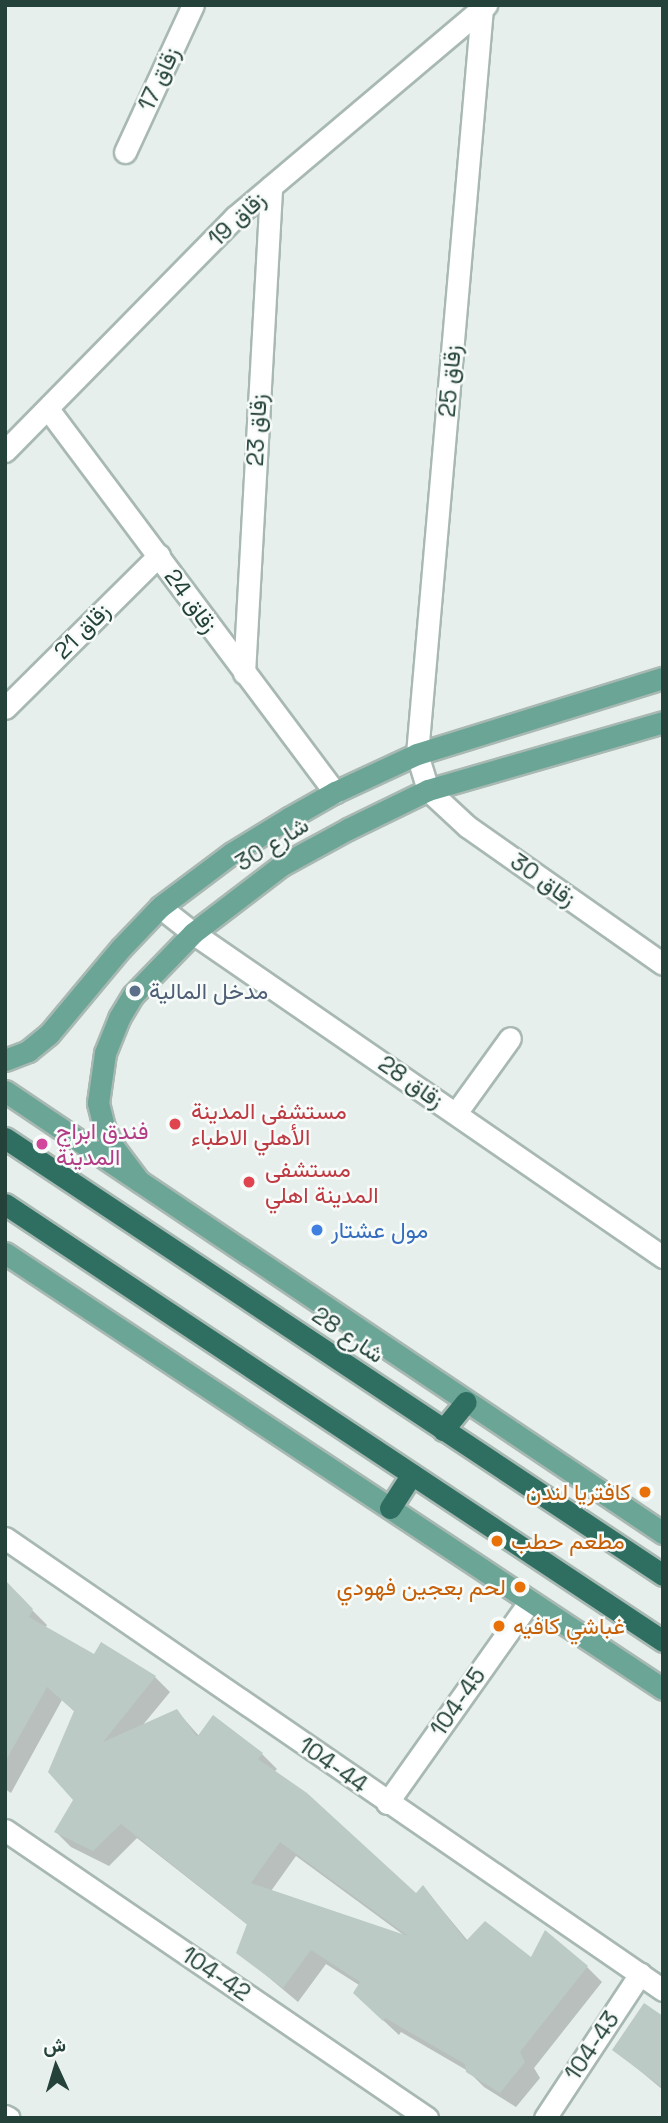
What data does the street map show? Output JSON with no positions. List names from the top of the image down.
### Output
{
  "streets": {
    "highway": ["شارع 28"],
    "main road": ["شارع 30"],
    "street": [
      "زقاق 17",
      "زقاق 19",
      "زقاق 25",
      "زقاق 23",
      "زقاق 24",
      "زقاق 21",
      "زقاق 30",
      "زقاق 28",
      "104-45",
      "104-44",
      "104-42",
      "104-43"
    ]
  },
  "crossings": [
    ["زقاق 19", "زقاق 25"],
    ["زقاق 19", "زقاق 23"],
    ["زقاق 19", "زقاق 24"],
    ["زقاق 25", "شارع 30"],
    ["زقاق 23", "زقاق 24"],
    ["زقاق 24", "زقاق 21"],
    ["زقاق 24", "شارع 30"],
    ["شارع 30", "زقاق 30"],
    ["شارع 30", "زقاق 28"],
    ["104-45", "104-44"],
    ["104-44", "104-43"]
  ],
  "places": [
    "مدخل المالية",
    "مستشفى المدينة الأهلي الاطباء",
    "فندق ابراج المدينة",
    "مستشفى المدينة اهلي",
    "مول عشتار",
    "كافتريا لندن",
    "مطعم حطب",
    "لحم بعجين فهودي",
    "غباشي كافيه"
  ],
  "north": "top"
}
